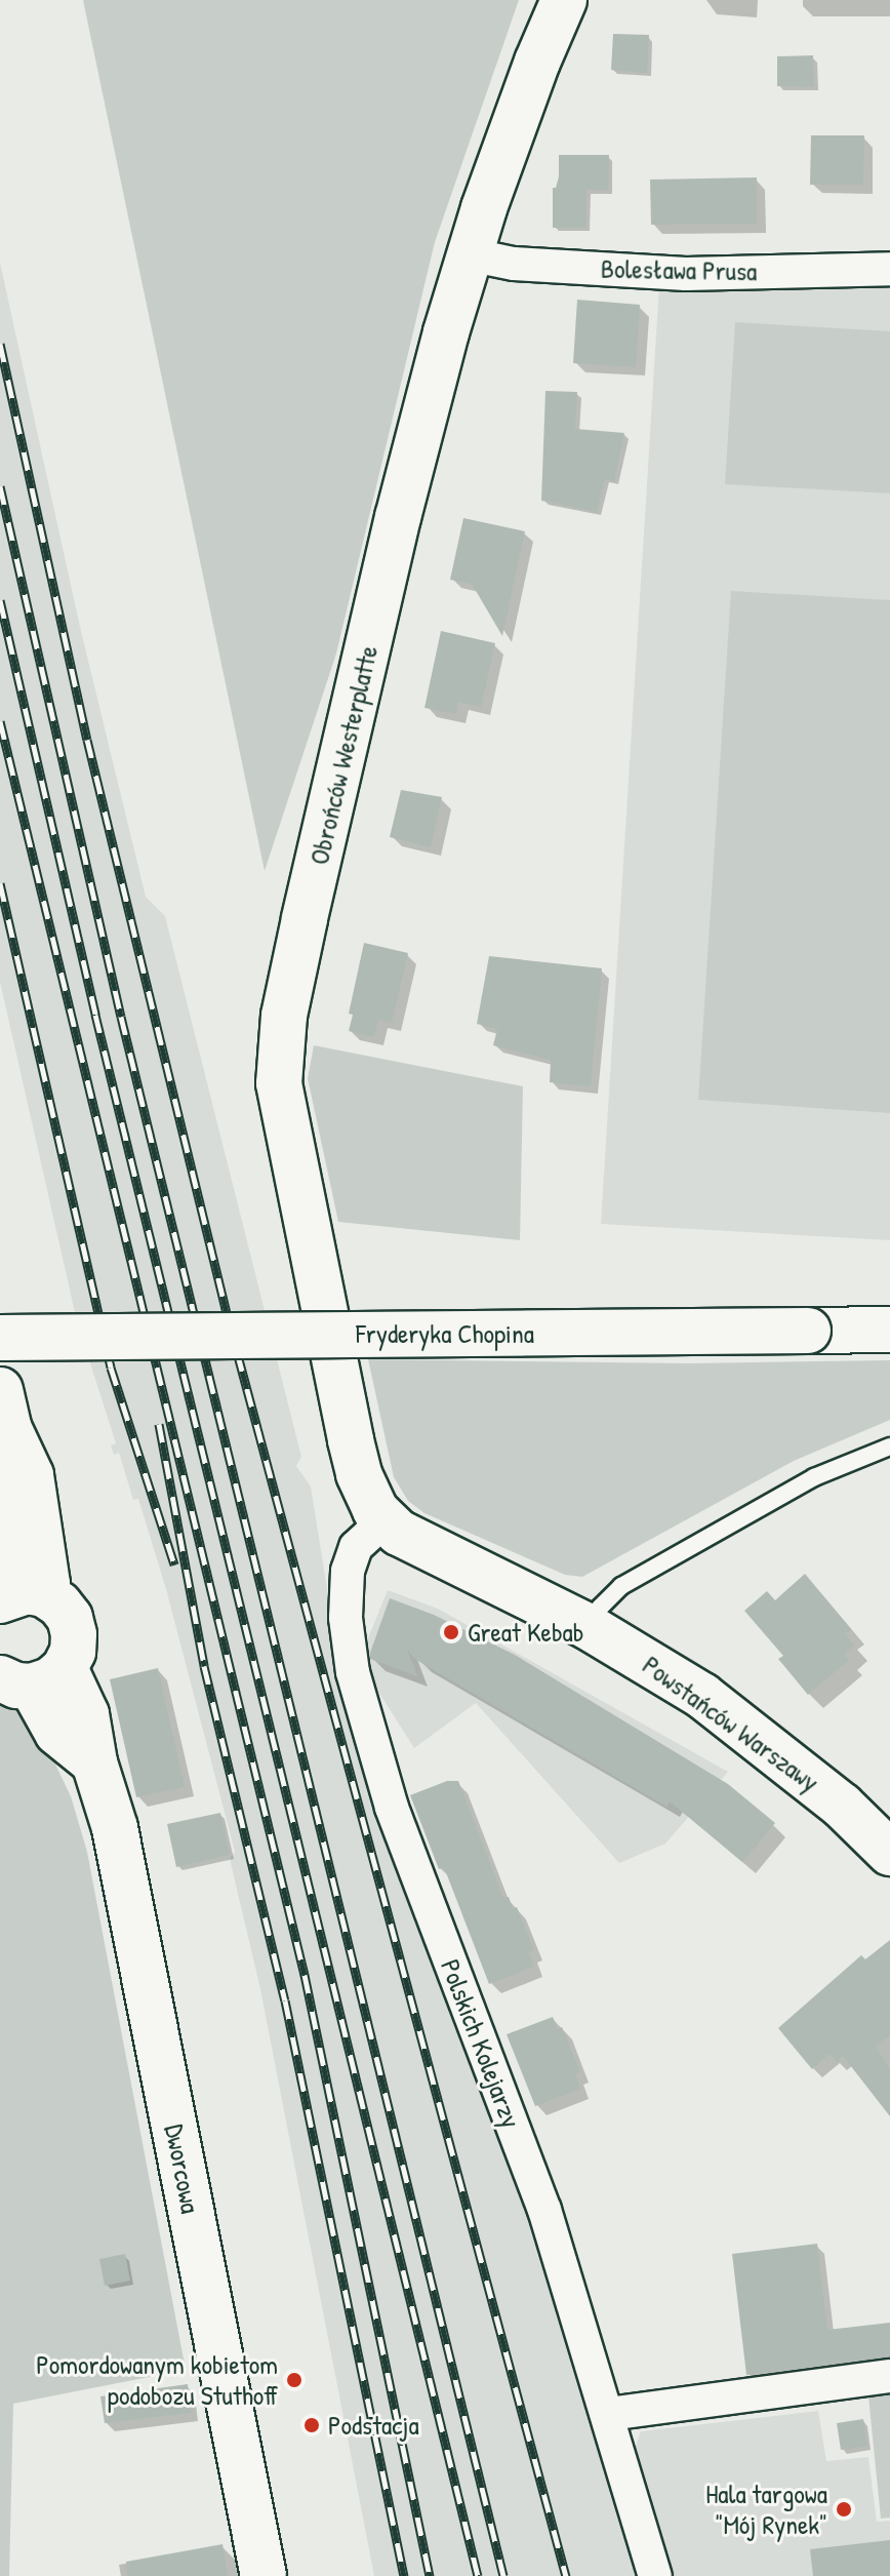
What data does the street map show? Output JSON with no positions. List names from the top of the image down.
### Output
{
  "streets": {
    "street": [
      "Bolesława Prusa",
      "Obrońców Westerplatte",
      "Fryderyka Chopina",
      "Powstańców Warszawy",
      "Polskich Kolejarzy",
      "Dworcowa"
    ]
  },
  "crossings": [
    ["Bolesława Prusa", "Obrońców Westerplatte"],
    ["Obrońców Westerplatte", "Powstańców Warszawy"],
    ["Obrońców Westerplatte", "Polskich Kolejarzy"],
    ["Powstańców Warszawy", "Polskich Kolejarzy"]
  ],
  "places": [
    "Great Kebab",
    "Pomordowanym kobietom podobozu Stuthoff",
    "Podstacja",
    "Hala targowa \"Mój Rynek\""
  ]
}
